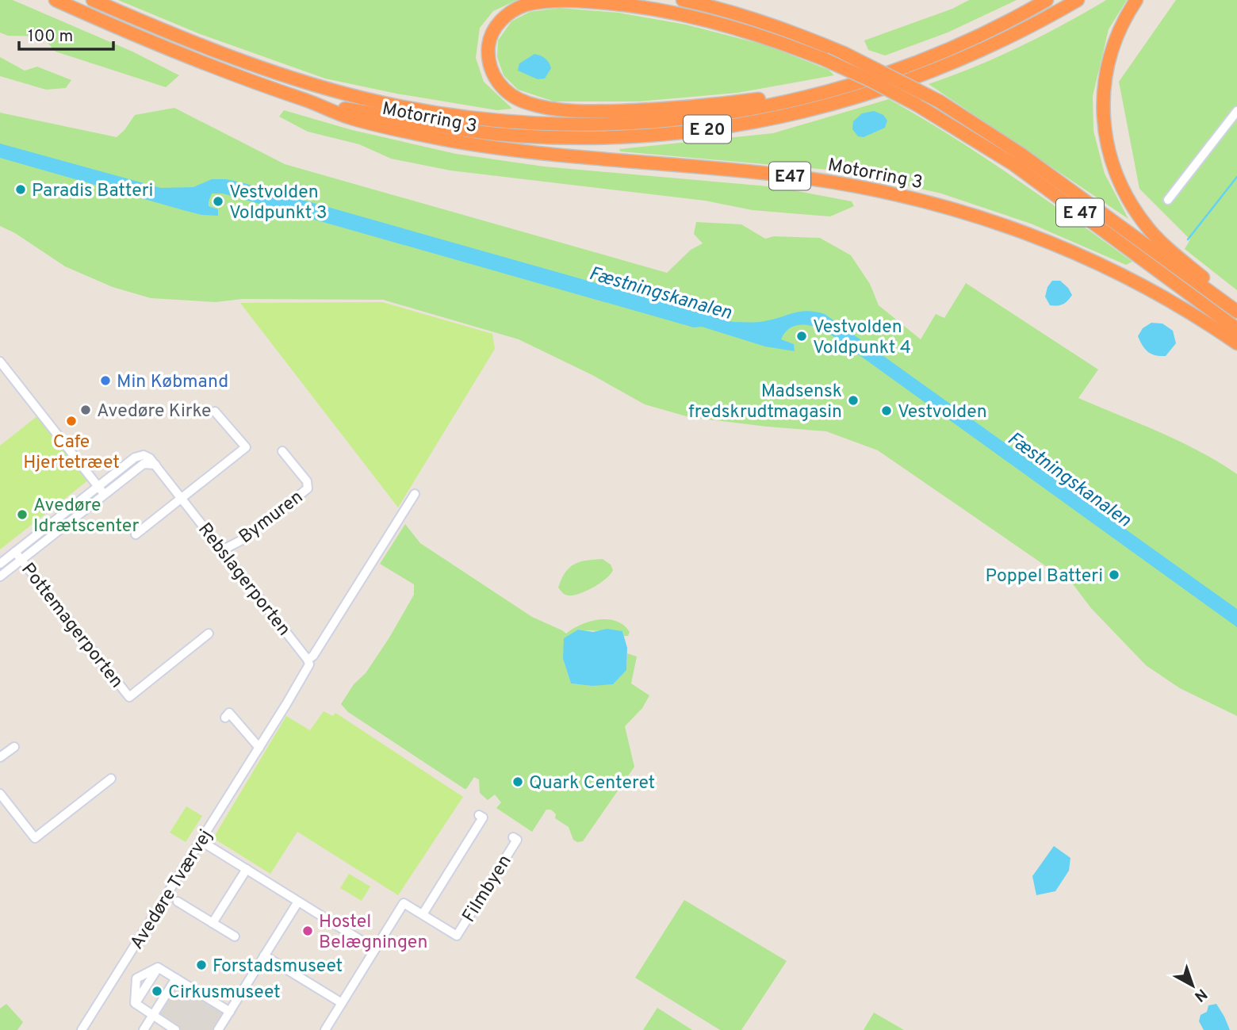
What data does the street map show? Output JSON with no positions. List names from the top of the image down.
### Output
{
  "streets": {
    "highway": [
      "Motorring 3",
      "E 20",
      "E47",
      "E 47"
    ],
    "street": [
      "Bymuren",
      "Rebslagerporten",
      "Pottemagerporten",
      "Filmbyen",
      "Avedøre Tværvej"
    ]
  },
  "crossings": [
    ["Motorring 3", "E 20"],
    ["E 20", "E 47"],
    ["Bymuren", "Rebslagerporten"],
    ["Rebslagerporten", "Avedøre Tværvej"]
  ],
  "water": ["Fæstningskanalen"],
  "places": [
    "Paradis Batteri",
    "Vestvolden Voldpunkt 3",
    "Vestvolden Voldpunkt 4",
    "Min Købmand",
    "Madsensk fredskrudtmagasin",
    "Avedøre Kirke",
    "Vestvolden",
    "Cafe Hjertetræet",
    "Avedøre Idrætscenter",
    "Poppel Batteri",
    "Quark Centeret",
    "Hostel Belægningen",
    "Forstadsmuseet",
    "Cirkusmuseet"
  ],
  "scale_bar": "100 m",
  "north": "bottom right"
}
